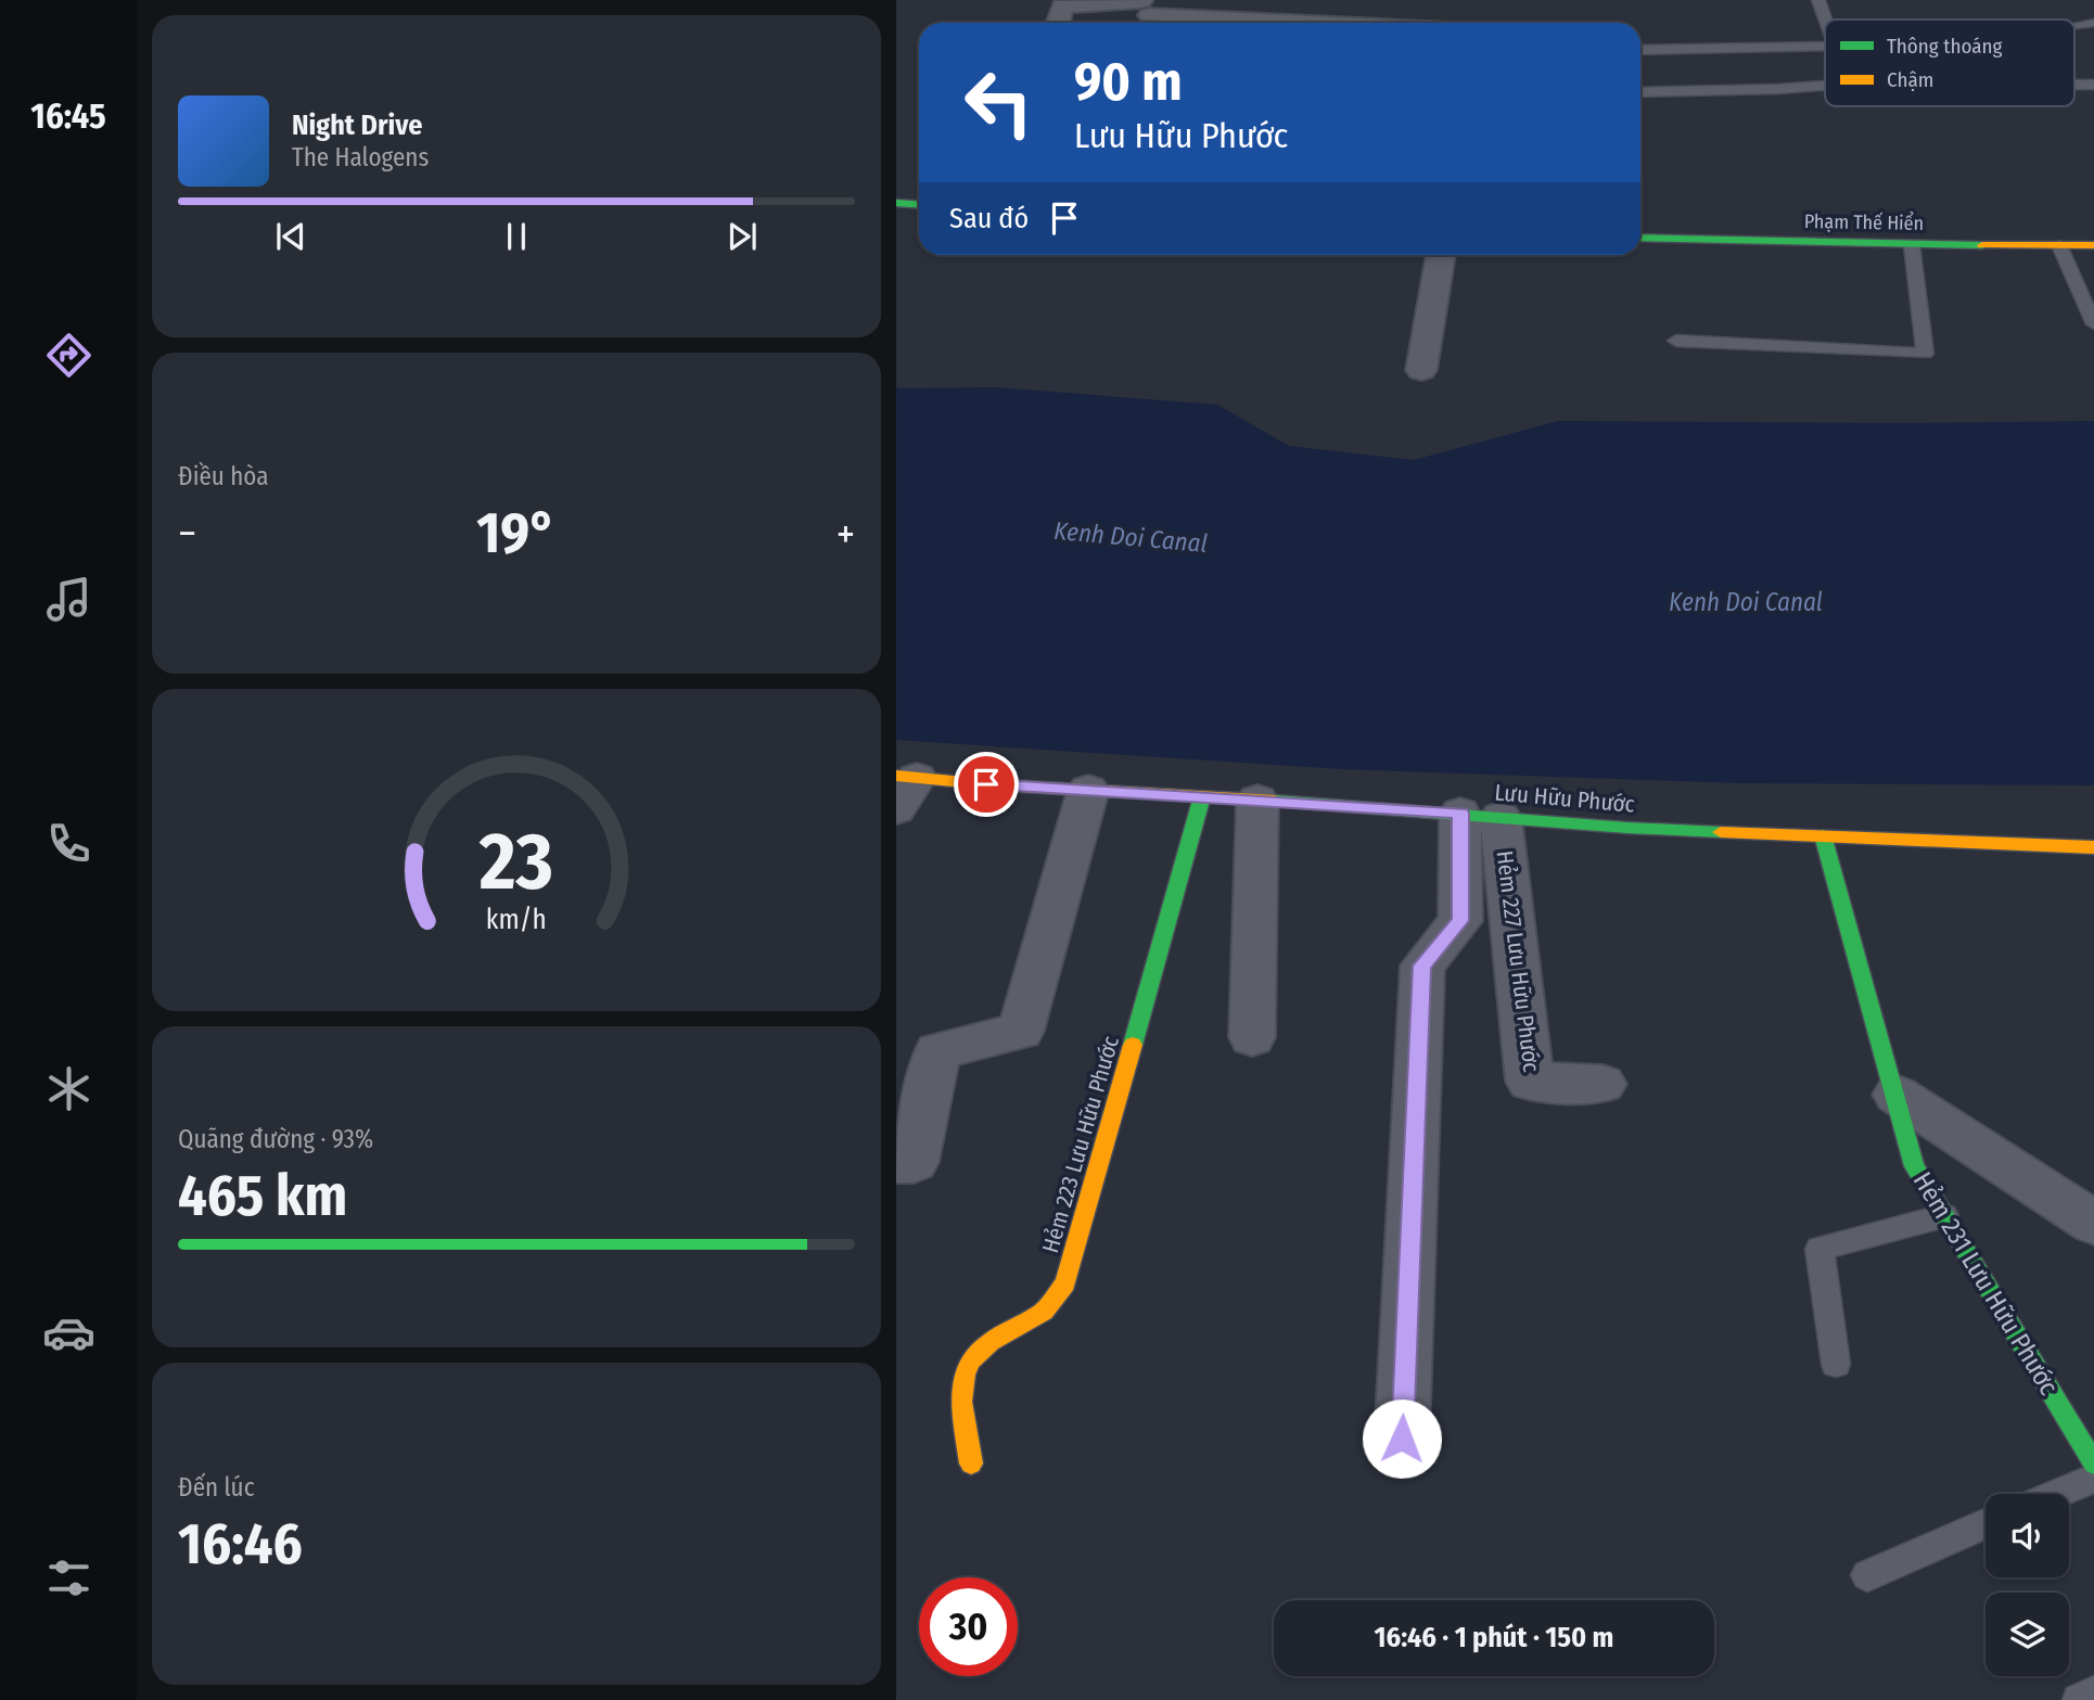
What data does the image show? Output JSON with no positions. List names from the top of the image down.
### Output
{
  "streets": {
    "street": [
      "Phạm Thế Hiển",
      "Lưu Hữu Phước",
      "Hẻm 227 Lưu Hữu Phước",
      "Hẻm 223 Lưu Hữu Phước",
      "Hẻm 231 Lưu Hữu Phước"
    ]
  },
  "crossings": [
    ["Lưu Hữu Phước", "Hẻm 227 Lưu Hữu Phước"],
    ["Lưu Hữu Phước", "Hẻm 223 Lưu Hữu Phước"],
    ["Lưu Hữu Phước", "Hẻm 231 Lưu Hữu Phước"]
  ],
  "water": ["Kenh Doi Canal"],
  "legend": ["Thông thoáng", "Chậm"],
  "page": {
    "tabs": "16:45",
    "turn": ["90 m", "Lưu Hữu Phước"],
    "song": ["Night Drive", "The Halogens"],
    "then": "Sau đó",
    "tile": [
      "Điều hòa",
      ["Quãng đường · 93%", "465 km"],
      ["Đến lúc", "16:46"]
    ],
    "heat": ["−", "19°", "+"],
    "limit": "30",
    "trip": "16:46 · 1 phút · 150 m",
    "gauge": ["23", "km/h"]
  }
}
